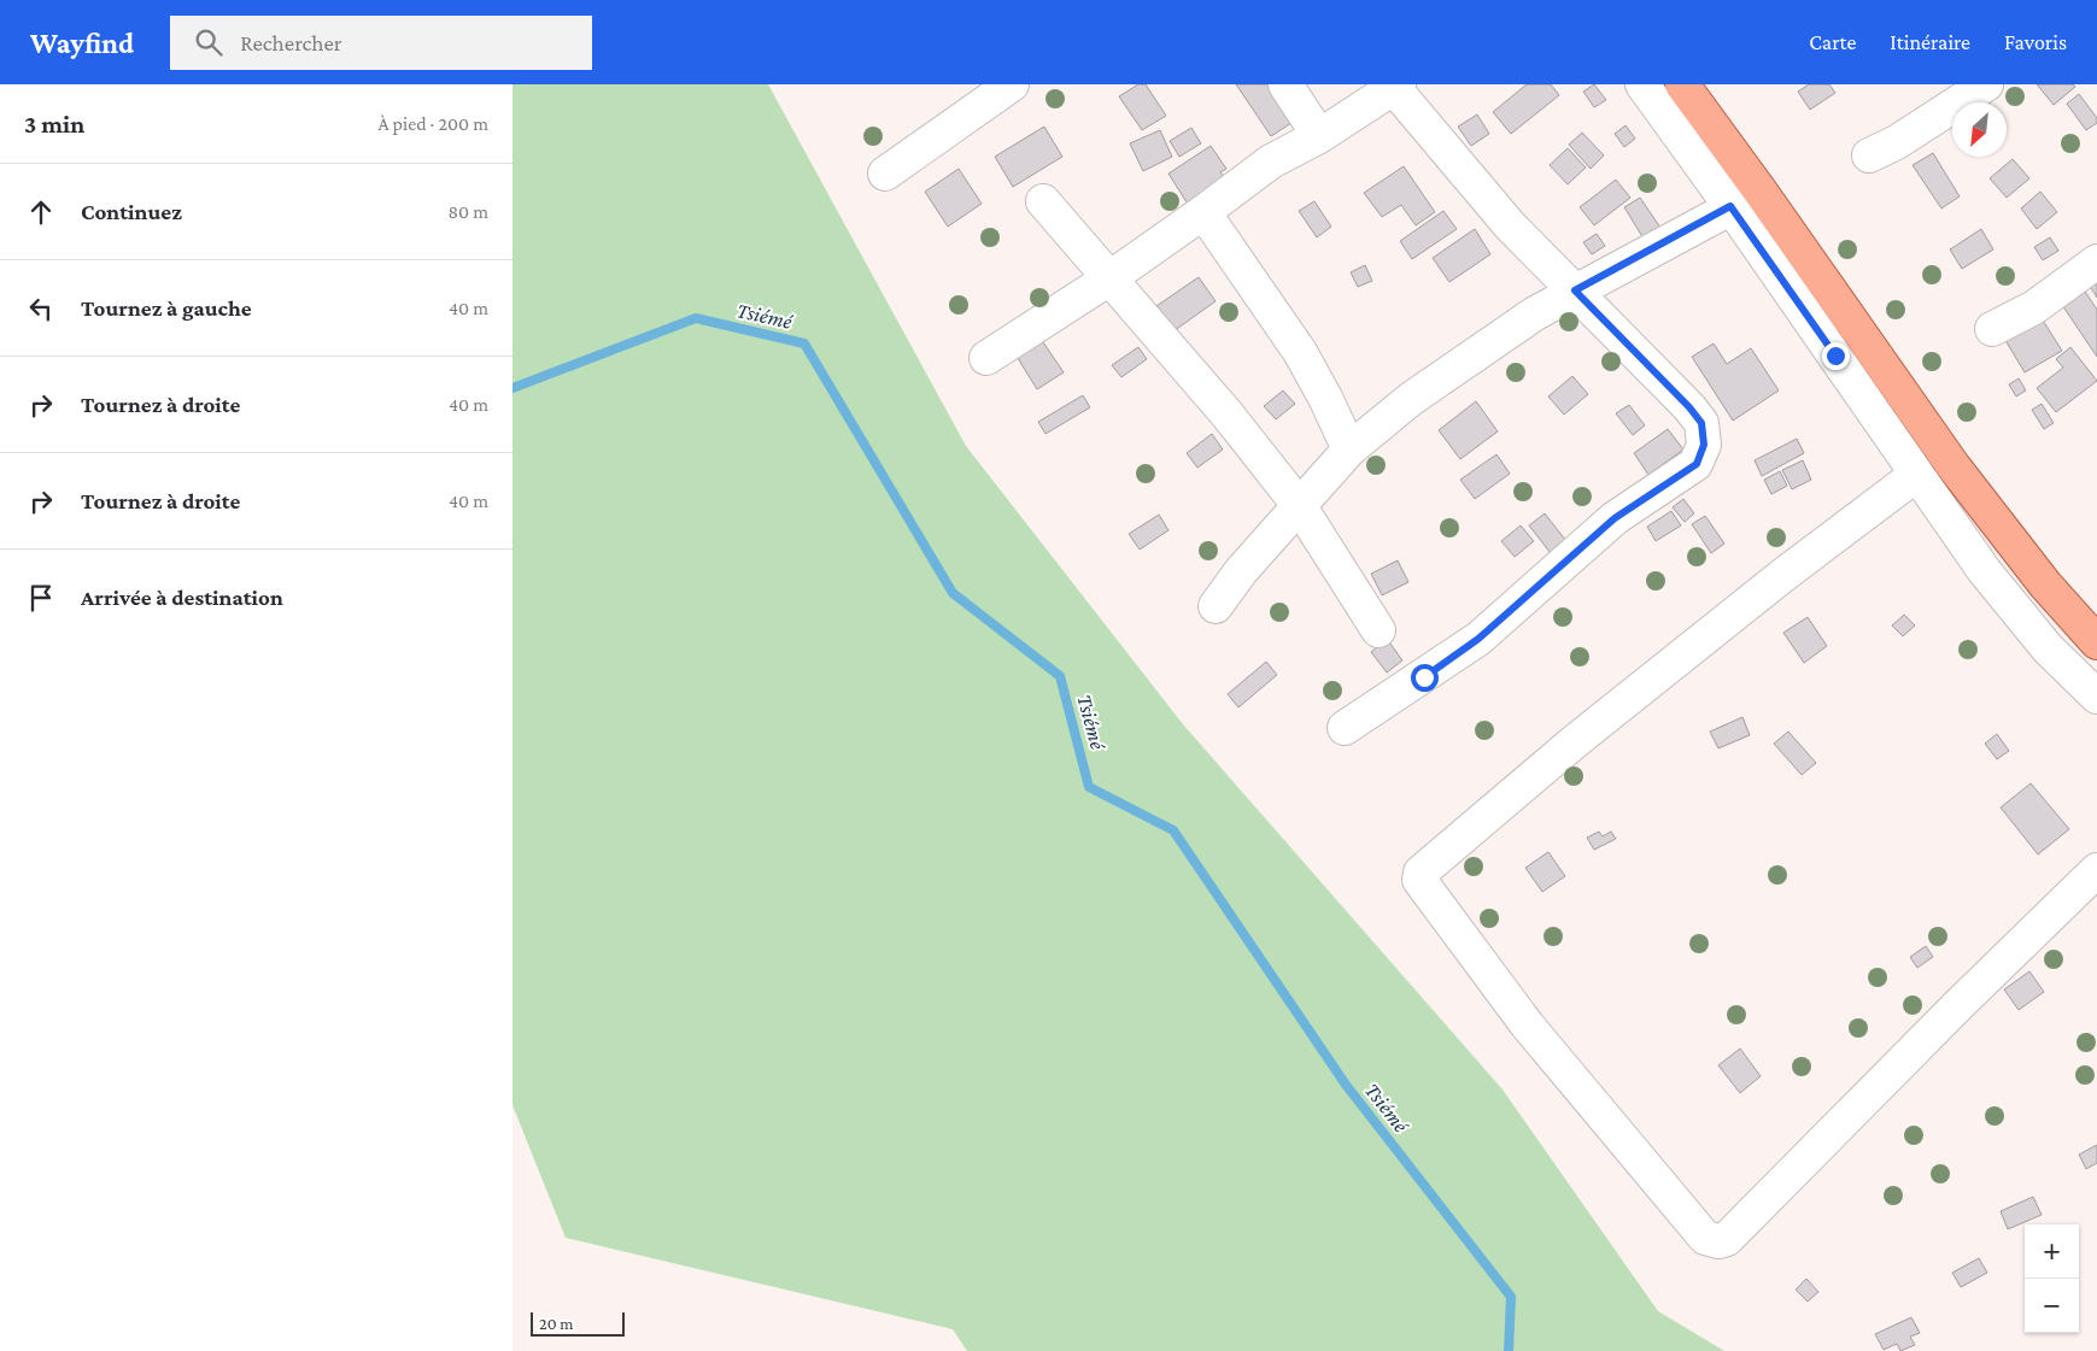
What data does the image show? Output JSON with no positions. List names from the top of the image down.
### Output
{
  "water": ["Tsiémé"],
  "scale_bar": "20 m",
  "north": "bottom left",
  "page": {
    "header": "Wayfind",
    "search": "Rechercher",
    "nav": ["Carte", "Itinéraire", "Favoris"],
    "heading": ["3 min", "À pied · 200 m"],
    "list": [
      ["Continuez", "80 m"],
      ["Tournez à gauche", "40 m"],
      ["Tournez à droite", "40 m"],
      ["Tournez à droite", "40 m"],
      "Arrivée à destination"
    ],
    "map_buttons": ["+", "−"],
    "scale": "20 m"
  }
}
